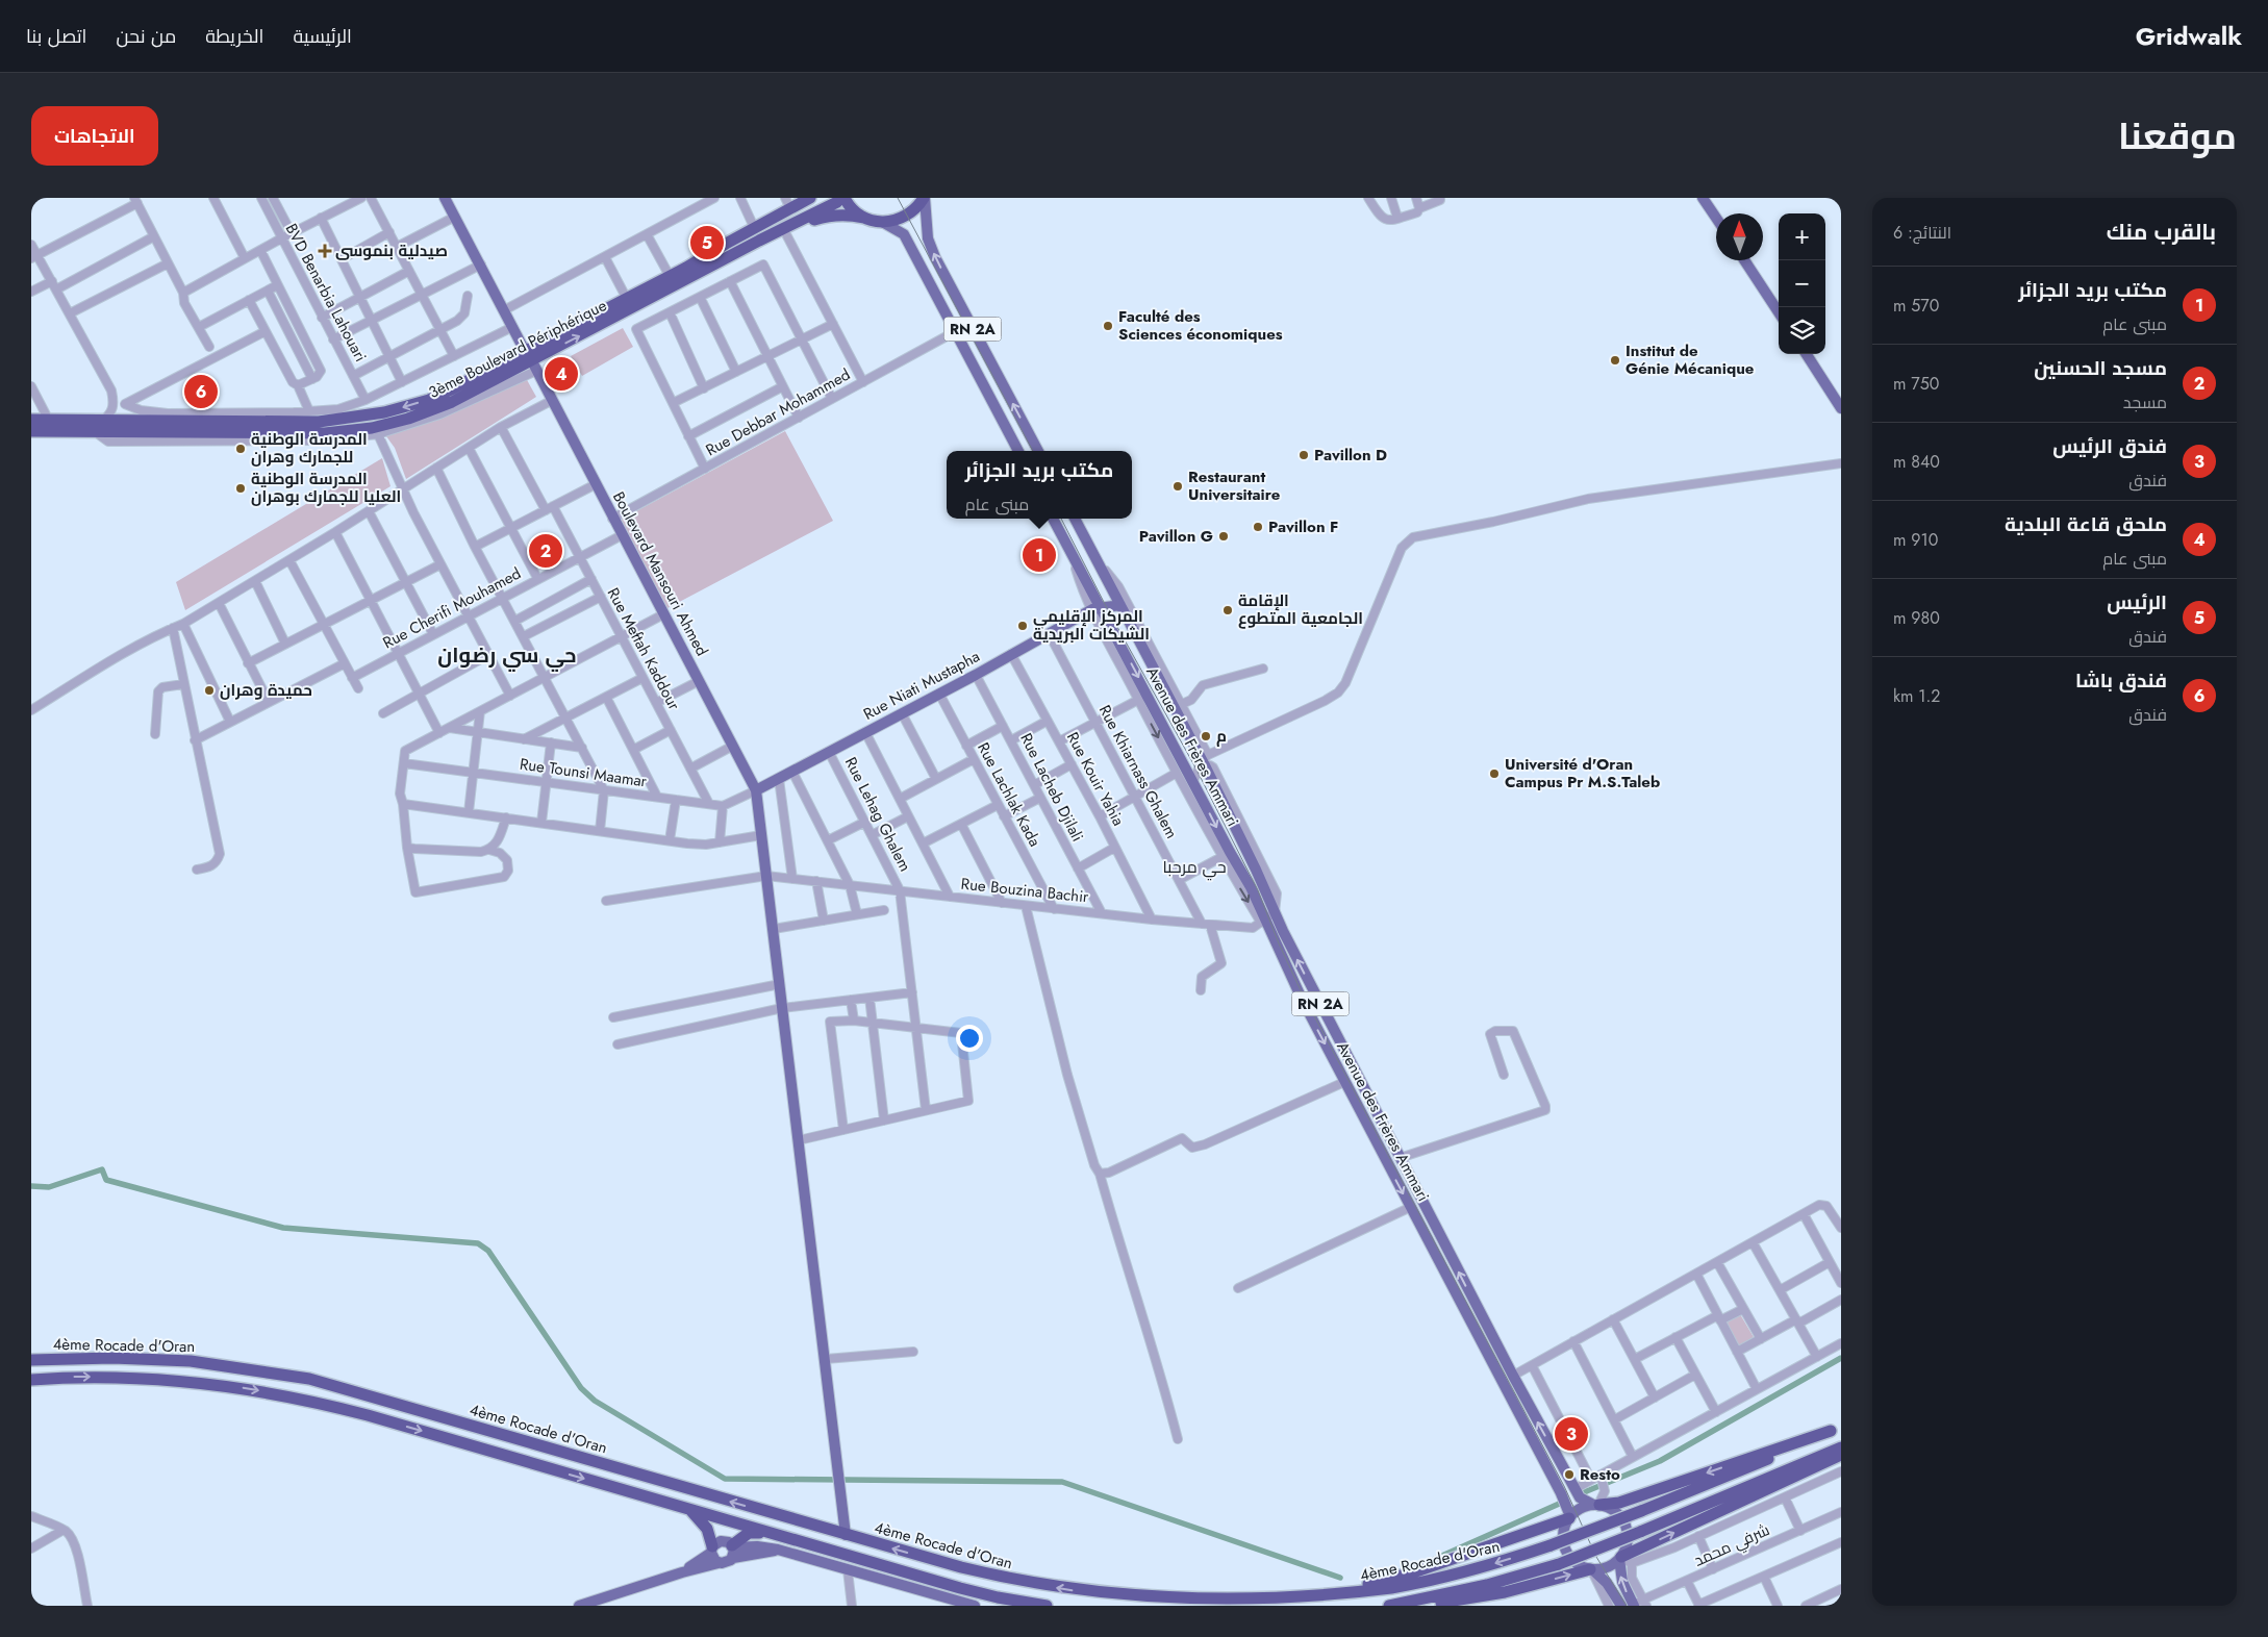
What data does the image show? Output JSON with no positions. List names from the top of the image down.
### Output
{
  "streets": {
    "highway": ["3ème Boulevard Périphérique", "4ème Rocade d'Oran"],
    "main road": [
      "RN 2A",
      "Boulevard Mansouri Ahmed",
      "Rue Niati Mustapha",
      "Avenue des Frères Ammari"
    ],
    "street": [
      "BVD Benarbia Lahouari",
      "Rue Debbar Mohammed",
      "Rue Cherifi Mouhamed",
      "Rue Meftah Kaddour",
      "Rue Khiarnass Ghalem",
      "Rue Tounsi Maamar",
      "Rue Kouir Yahia",
      "Rue Lacheb Djilali",
      "Rue Lachlak Kada",
      "Rue Lehag Ghalem",
      "Rue Bouzina Bachir",
      "شرفي محمد"
    ]
  },
  "crossings": [
    ["RN 2A", "Rue Debbar Mohammed"],
    ["3ème Boulevard Périphérique", "Boulevard Mansouri Ahmed"],
    ["Rue Debbar Mohammed", "Boulevard Mansouri Ahmed"],
    ["Boulevard Mansouri Ahmed", "Rue Cherifi Mouhamed"],
    ["Boulevard Mansouri Ahmed", "Rue Niati Mustapha"],
    ["Rue Cherifi Mouhamed", "Rue Meftah Kaddour"],
    ["Rue Meftah Kaddour", "Rue Tounsi Maamar"],
    ["Rue Niati Mustapha", "Avenue des Frères Ammari"],
    ["Rue Niati Mustapha", "Rue Khiarnass Ghalem"],
    ["Rue Niati Mustapha", "Rue Kouir Yahia"],
    ["Rue Niati Mustapha", "Rue Lacheb Djilali"],
    ["Rue Niati Mustapha", "Rue Lachlak Kada"],
    ["Rue Niati Mustapha", "Rue Lehag Ghalem"],
    ["Avenue des Frères Ammari", "Rue Bouzina Bachir"],
    ["Rue Khiarnass Ghalem", "Rue Bouzina Bachir"],
    ["Rue Kouir Yahia", "Rue Bouzina Bachir"],
    ["Rue Lacheb Djilali", "Rue Bouzina Bachir"],
    ["Rue Lachlak Kada", "Rue Bouzina Bachir"],
    ["Rue Lehag Ghalem", "Rue Bouzina Bachir"]
  ],
  "districts": ["حي سي رضوان", "حي مرحبا"],
  "places": {
    "health": ["صيدلية بنموسى"],
    "other": [
      "Faculté des Sciences économiques",
      "Institut de Génie Mécanique",
      "المدرسة الوطنية للجمارك وهران",
      "Pavillon D",
      "Restaurant Universitaire",
      "المدرسة الوطنية العليا للجمارك بوهران",
      "Pavillon F",
      "Pavillon G",
      "الإقامة الجامعية المتطوع",
      "المركز الإقليمي الشيكات البريدية",
      "حميدة وهران",
      "م",
      "Université d'Oran Campus Pr M.S.Taleb",
      "Resto"
    ]
  },
  "north": "top",
  "page": {
    "header": "Gridwalk",
    "nav": [
      "الرئيسية",
      "الخريطة",
      "من نحن",
      "اتصل بنا"
    ],
    "title": "موقعنا",
    "buttons": "الاتجاهات",
    "heading": ["بالقرب منك", "النتائج: 6"],
    "map_buttons": ["+", "−"],
    "pins": [
      "5",
      "4",
      "6",
      "2",
      "1",
      "3"
    ],
    "list": [
      {
        "mark": "1",
        "name": "مكتب بريد الجزائر",
        "note": "مبنى عام",
        "value": "570 m"
      },
      {
        "mark": "2",
        "name": "مسجد الحسنين",
        "note": "مسجد",
        "value": "750 m"
      },
      {
        "mark": "3",
        "name": "فندق الرئيس",
        "note": "فندق",
        "value": "840 m"
      },
      {
        "mark": "4",
        "name": "ملحق قاعة البلدية",
        "note": "مبنى عام",
        "value": "910 m"
      },
      {
        "mark": "5",
        "name": "الرئيس",
        "note": "فندق",
        "value": "980 m"
      },
      {
        "mark": "6",
        "name": "فندق باشا",
        "note": "فندق",
        "value": "1.2 km"
      }
    ],
    "popup": ["مكتب بريد الجزائر", "مبنى عام"]
  }
}
